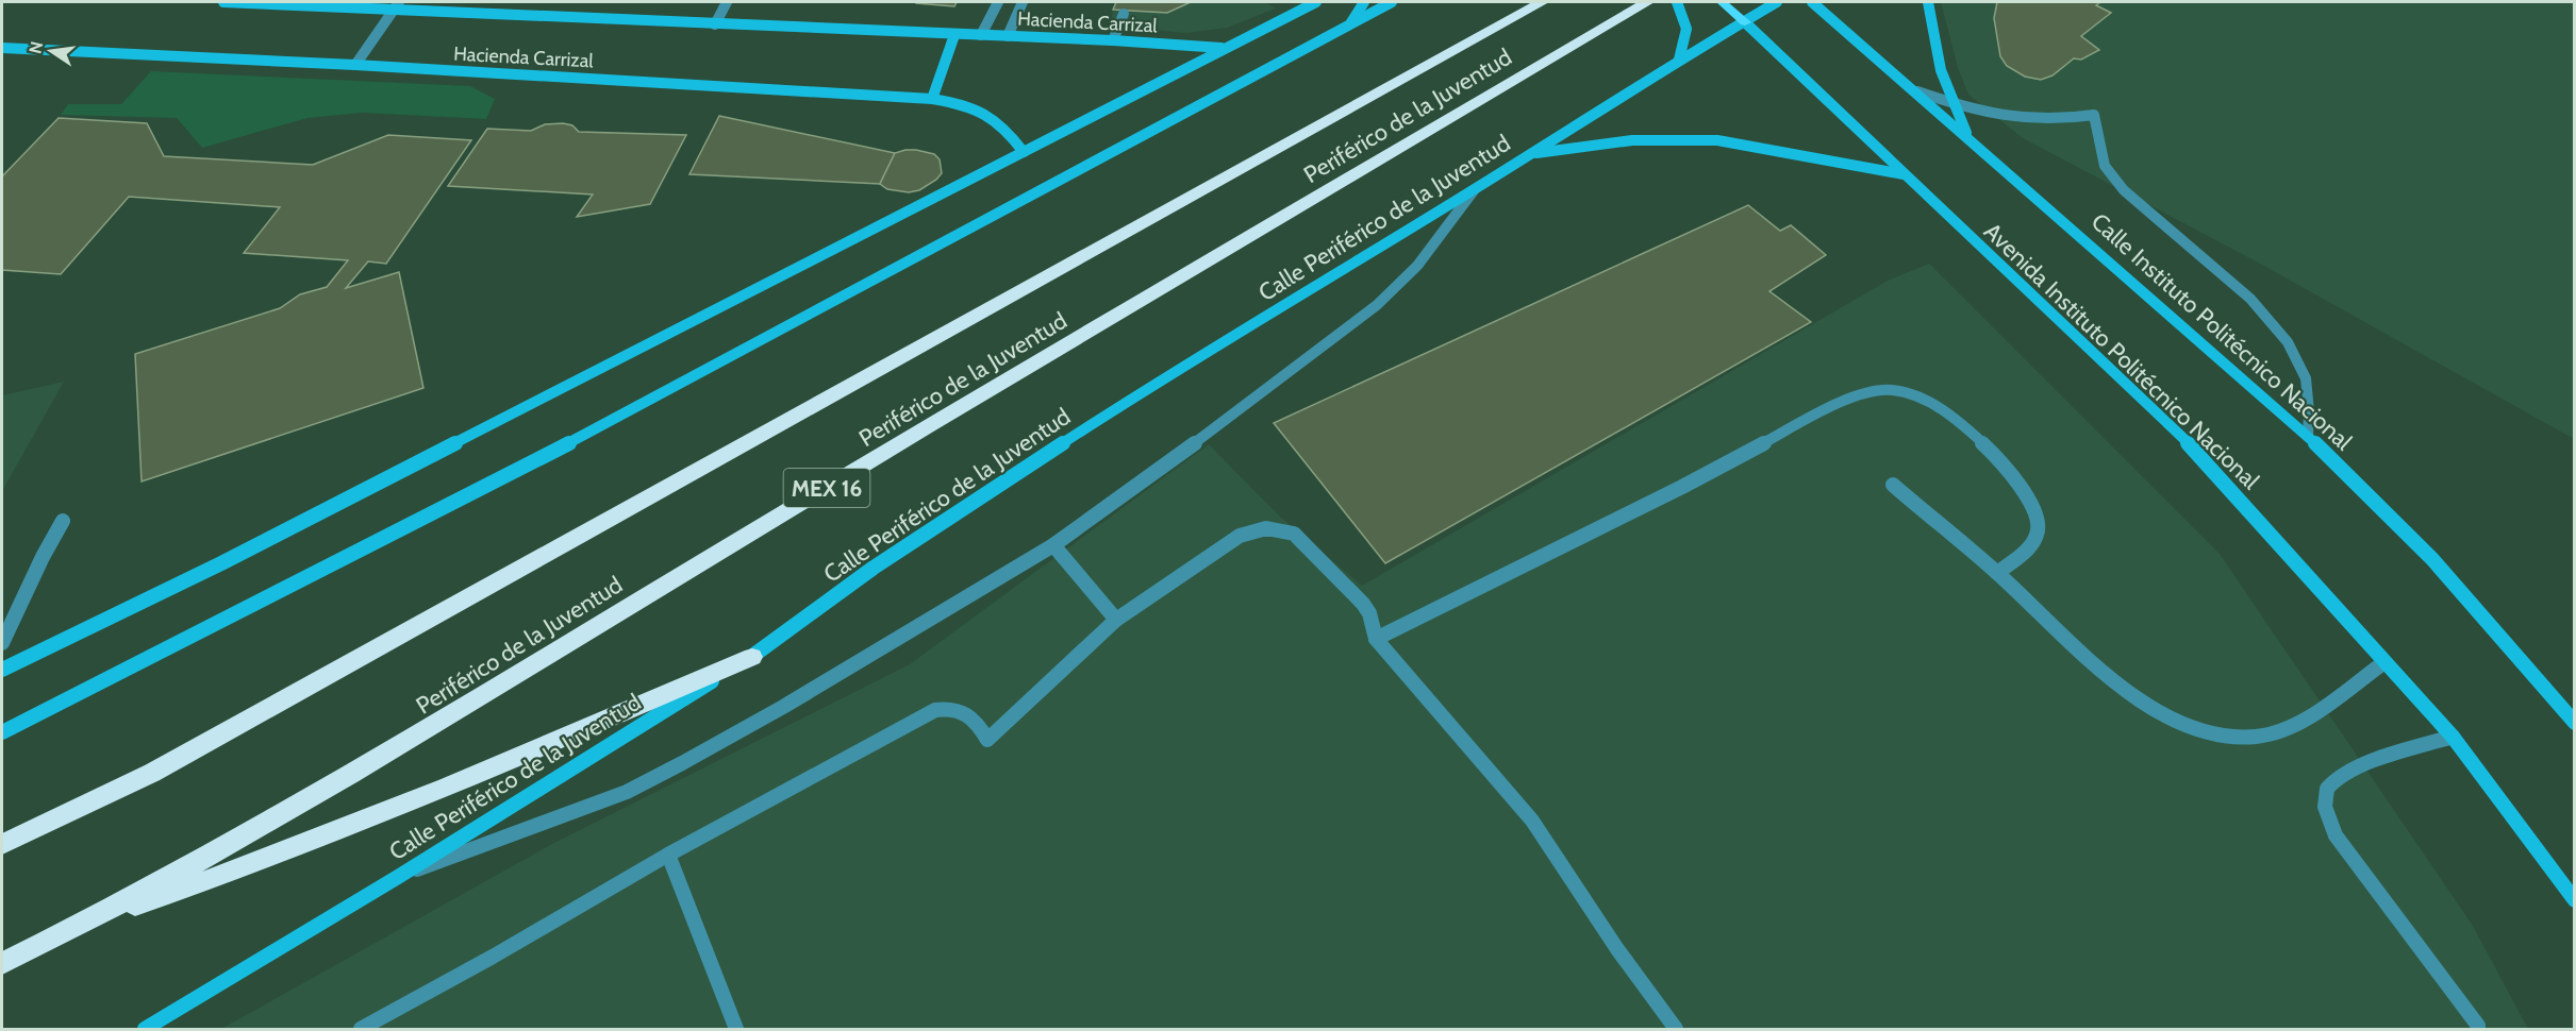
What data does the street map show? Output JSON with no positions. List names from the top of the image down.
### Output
{
  "streets": {
    "highway": ["Periférico de la Juventud", "MEX 16"],
    "main road": [
      "Hacienda Carrizal",
      "Calle Periférico de la Juventud",
      "Calle Instituto Politécnico Nacional",
      "Avenida Instituto Politécnico Nacional"
    ]
  },
  "crossings": [
    ["Calle Periférico de la Juventud", "Avenida Instituto Politécnico Nacional"]
  ],
  "north": "left"
}
